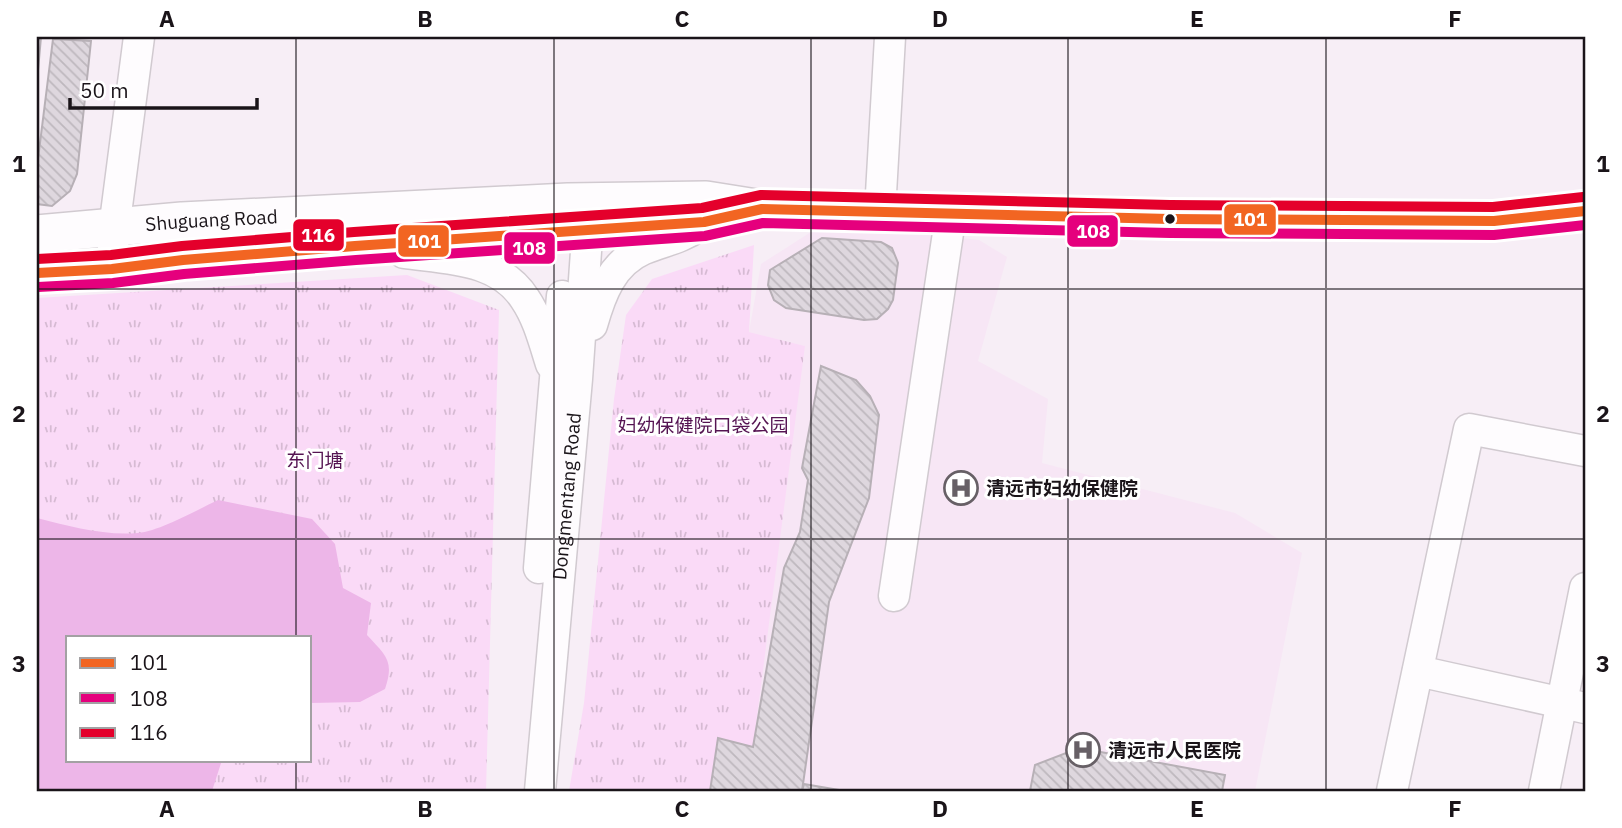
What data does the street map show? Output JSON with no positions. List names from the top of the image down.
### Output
{
  "streets": {
    "main road": ["Shuguang Road"],
    "street": ["Dongmentang Road"]
  },
  "crossings": [
    ["Shuguang Road", "Dongmentang Road"]
  ],
  "parks": ["妇幼保健院口袋公园", "东门塘"],
  "places": {
    "hospital": ["清远市妇幼保健院", "清远市人民医院"]
  },
  "lines": ["transit line 116", "transit line 101", "transit line 108"],
  "legend": ["101", "108", "116"],
  "scale_bar": "50 m",
  "grid": {
    "columns": [
      "A",
      "B",
      "C",
      "D",
      "E",
      "F"
    ],
    "rows": ["1", "2", "3"]
  }
}
